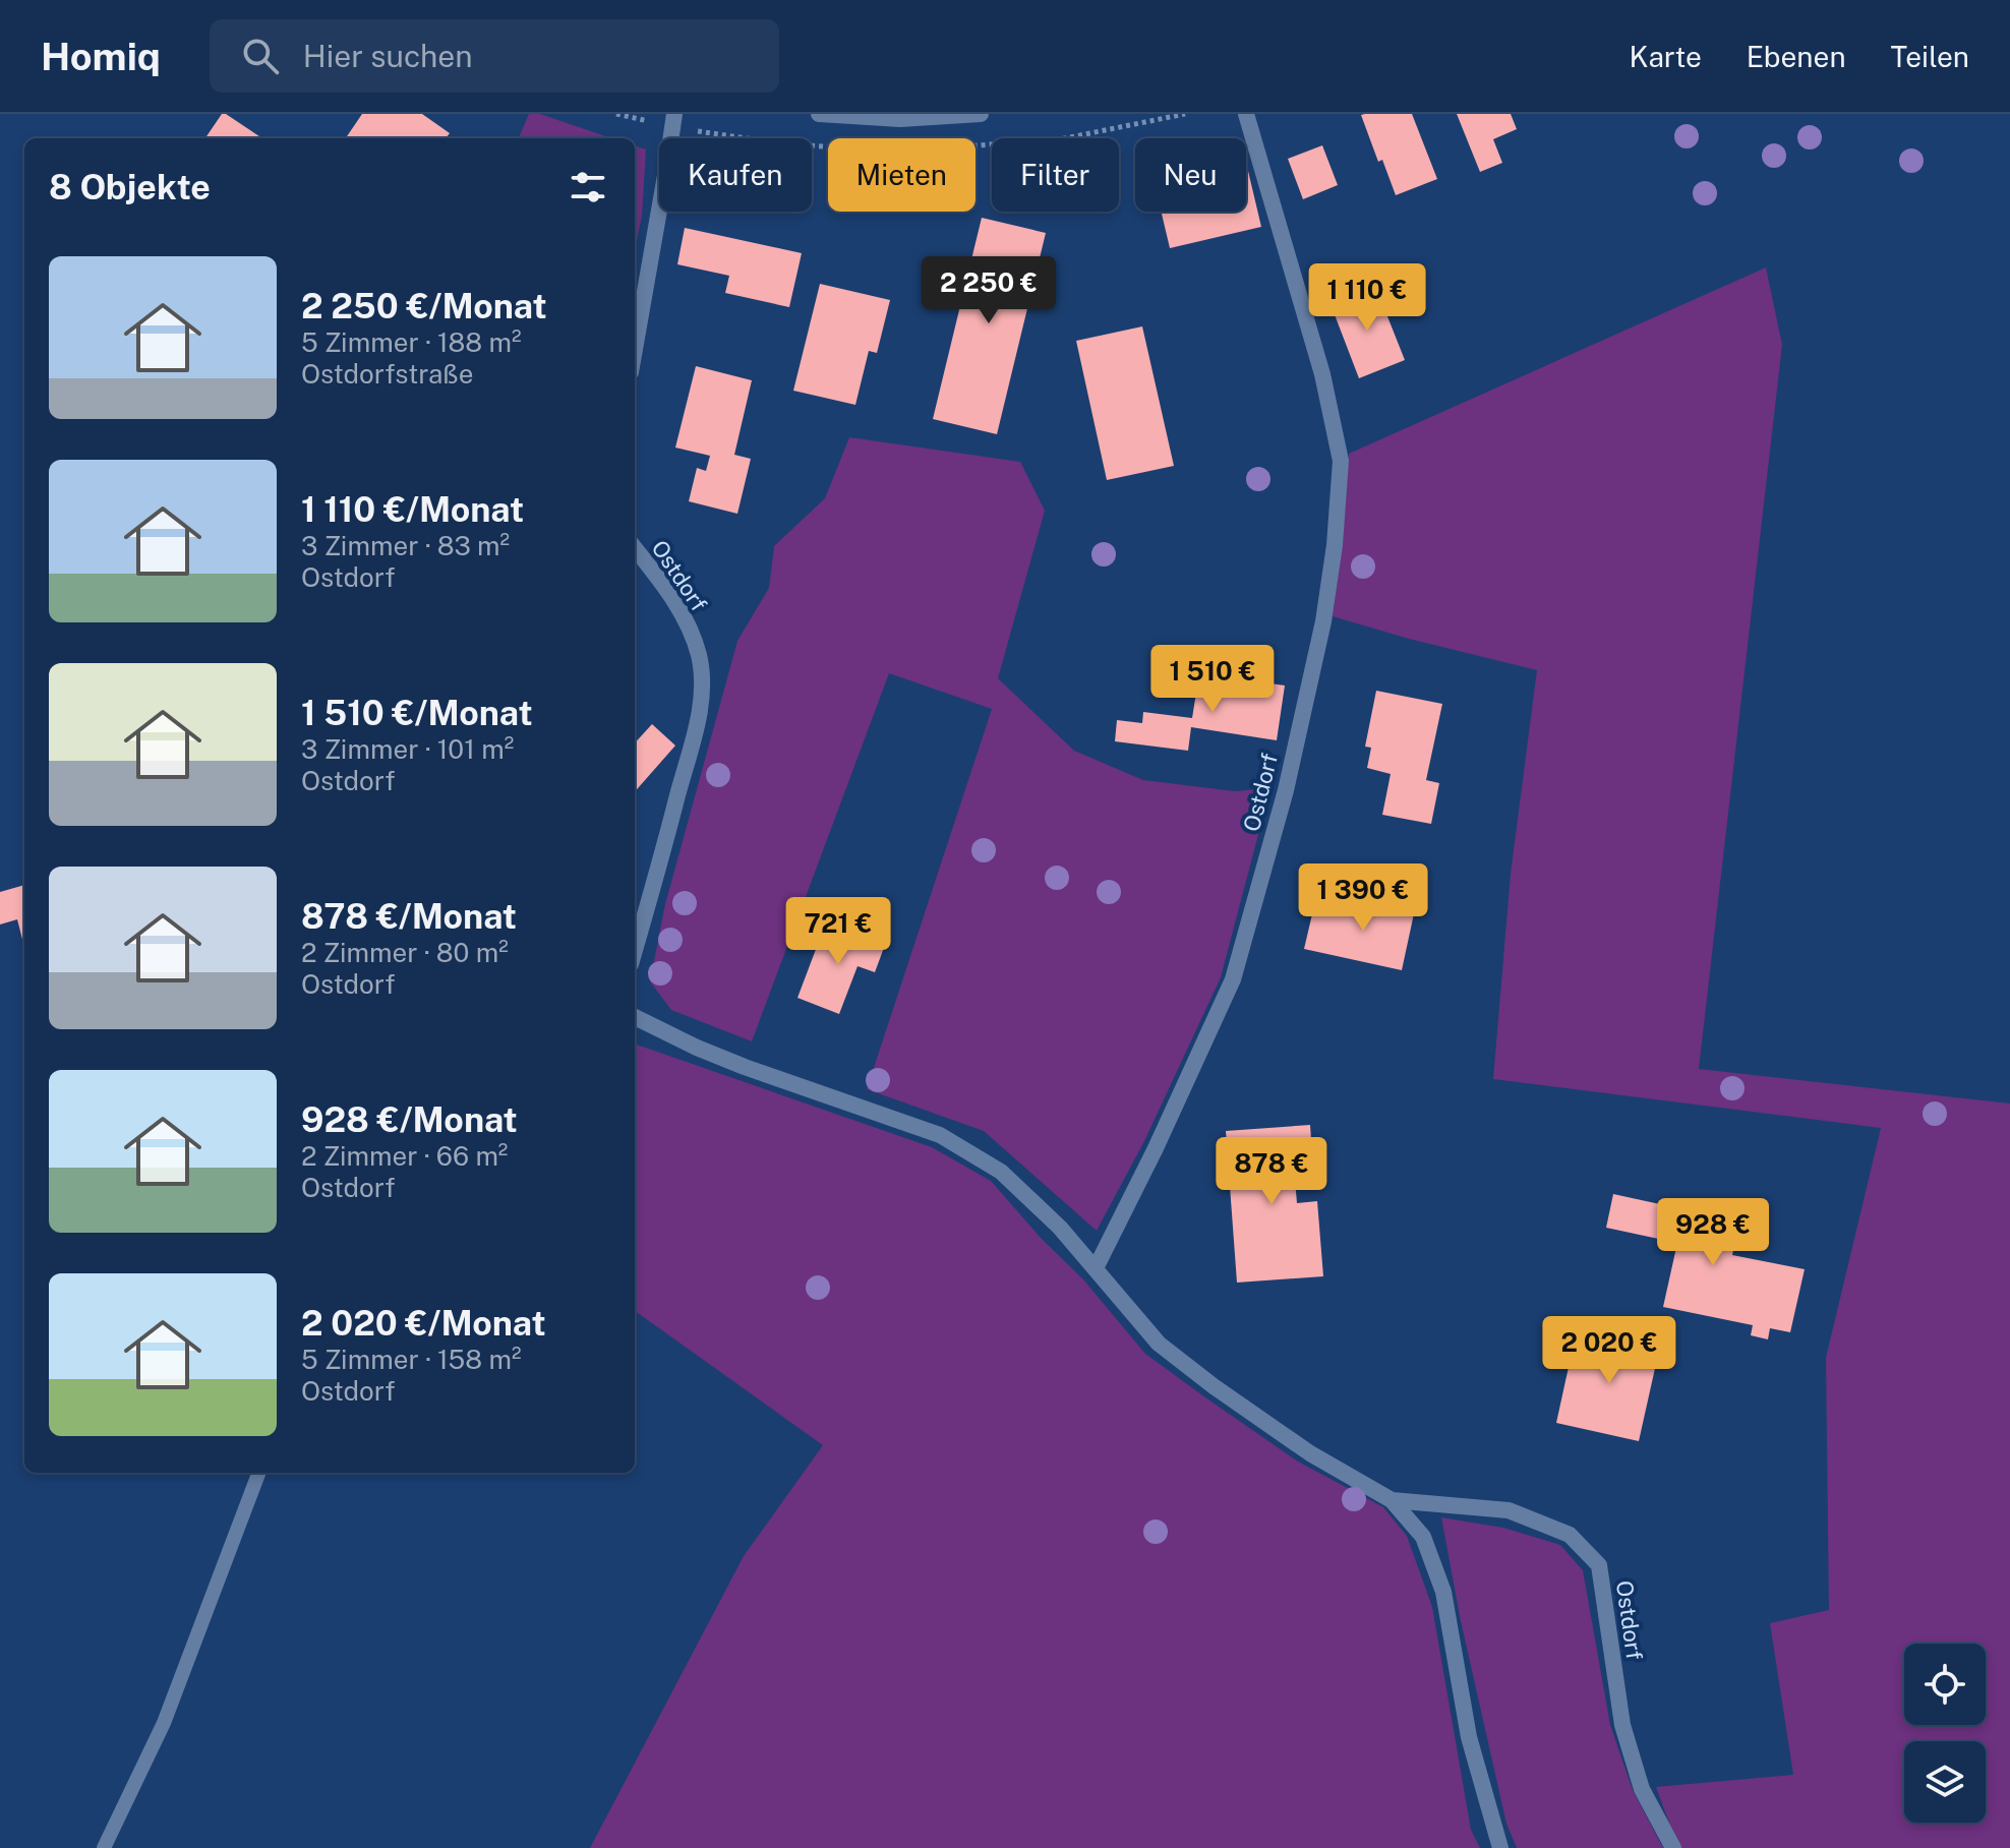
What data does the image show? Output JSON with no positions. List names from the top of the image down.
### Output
{
  "streets": {
    "street": ["Ostdorf"]
  },
  "page": {
    "header": "Homiq",
    "search": "Hier suchen",
    "nav": ["Karte", "Ebenen", "Teilen"],
    "chip": [
      "Kaufen",
      "Mieten",
      "Filter",
      "Neu"
    ],
    "heading": "8 Objekte",
    "list": [
      {
        "name": "2 250 €/Monat",
        "note": "5 Zimmer · 188 m² · Ostdorfstraße"
      },
      {
        "name": "1 110 €/Monat",
        "note": "3 Zimmer · 83 m² · Ostdorf"
      },
      {
        "name": "1 510 €/Monat",
        "note": "3 Zimmer · 101 m² · Ostdorf"
      },
      {
        "name": "878 €/Monat",
        "note": "2 Zimmer · 80 m² · Ostdorf"
      },
      {
        "name": "928 €/Monat",
        "note": "2 Zimmer · 66 m² · Ostdorf"
      },
      {
        "name": "2 020 €/Monat",
        "note": "5 Zimmer · 158 m² · Ostdorf"
      }
    ],
    "price": [
      "2 250 €",
      "1 110 €",
      "1 510 €",
      "1 390 €",
      "721 €",
      "878 €",
      "928 €",
      "2 020 €"
    ]
  }
}
